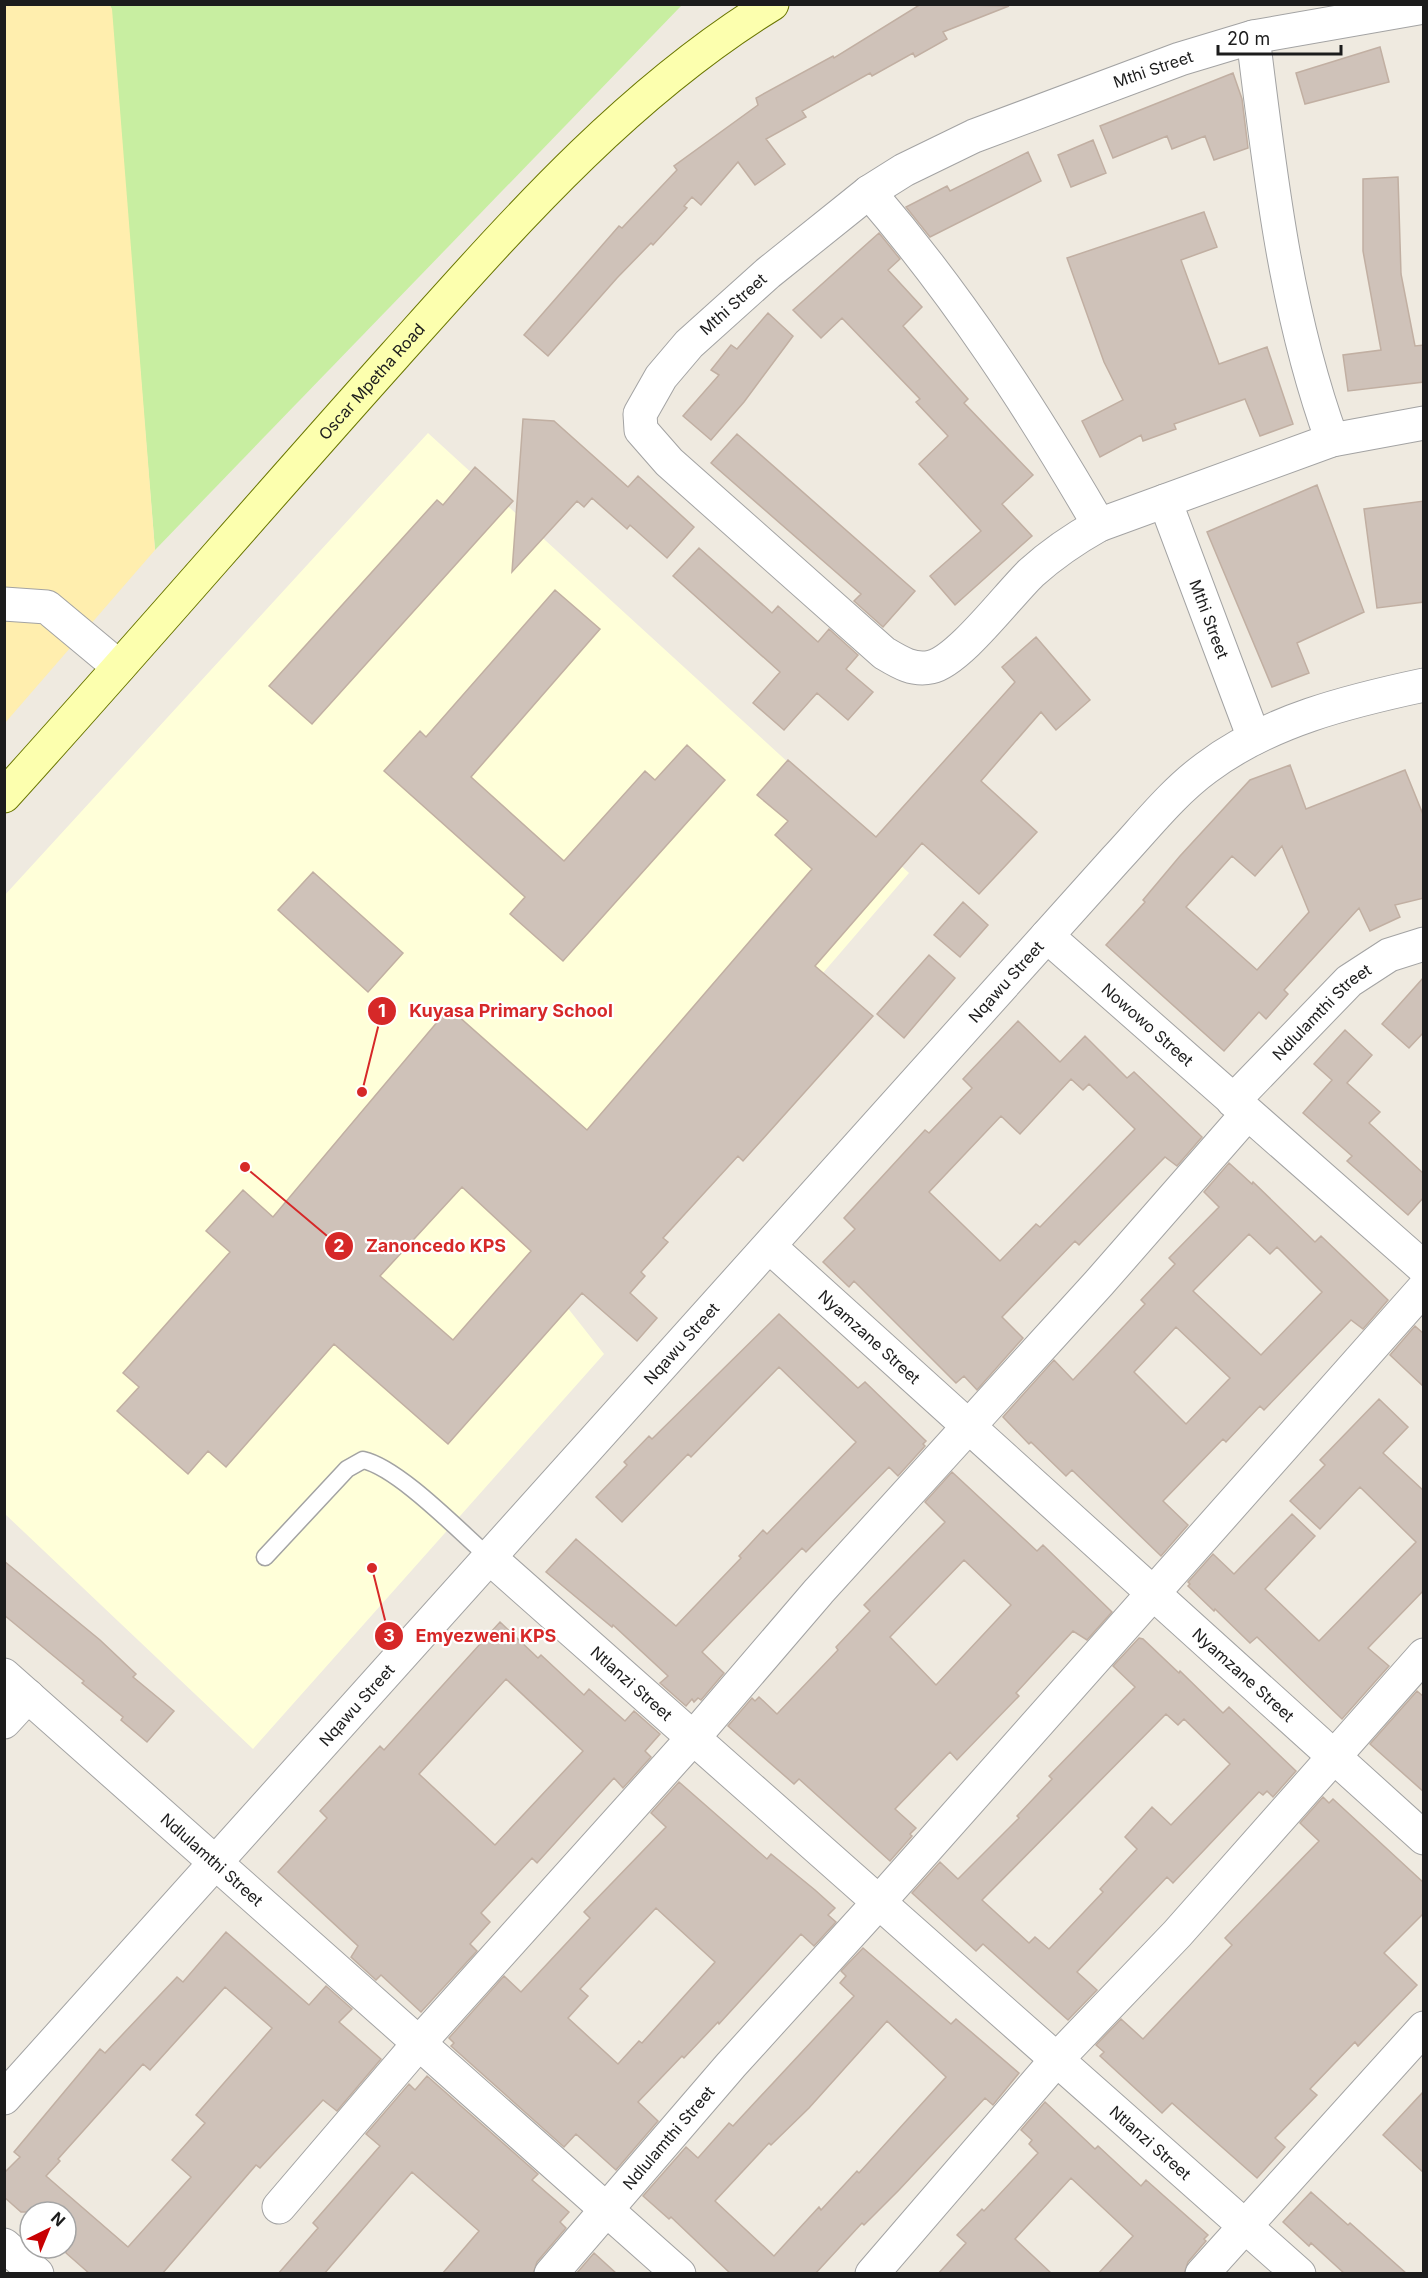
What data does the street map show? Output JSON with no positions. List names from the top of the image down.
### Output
{
  "streets": {
    "street": [
      "Mthi Street",
      "Oscar Mpetha Road",
      "Nqawu Street",
      "Ndlulamthi Street",
      "Nowowo Street",
      "Nyamzane Street",
      "Ntlanzi Street"
    ]
  },
  "crossings": [
    ["Mthi Street", "Nqawu Street"],
    ["Nqawu Street", "Ndlulamthi Street"],
    ["Nqawu Street", "Nowowo Street"],
    ["Nqawu Street", "Nyamzane Street"],
    ["Nqawu Street", "Ntlanzi Street"],
    ["Ndlulamthi Street", "Nowowo Street"],
    ["Ndlulamthi Street", "Ntlanzi Street"]
  ],
  "places": ["Kuyasa Primary School", "Zanoncedo KPS", "Emyezweni KPS"],
  "scale_bar": "20 m",
  "north": "top right"
}
